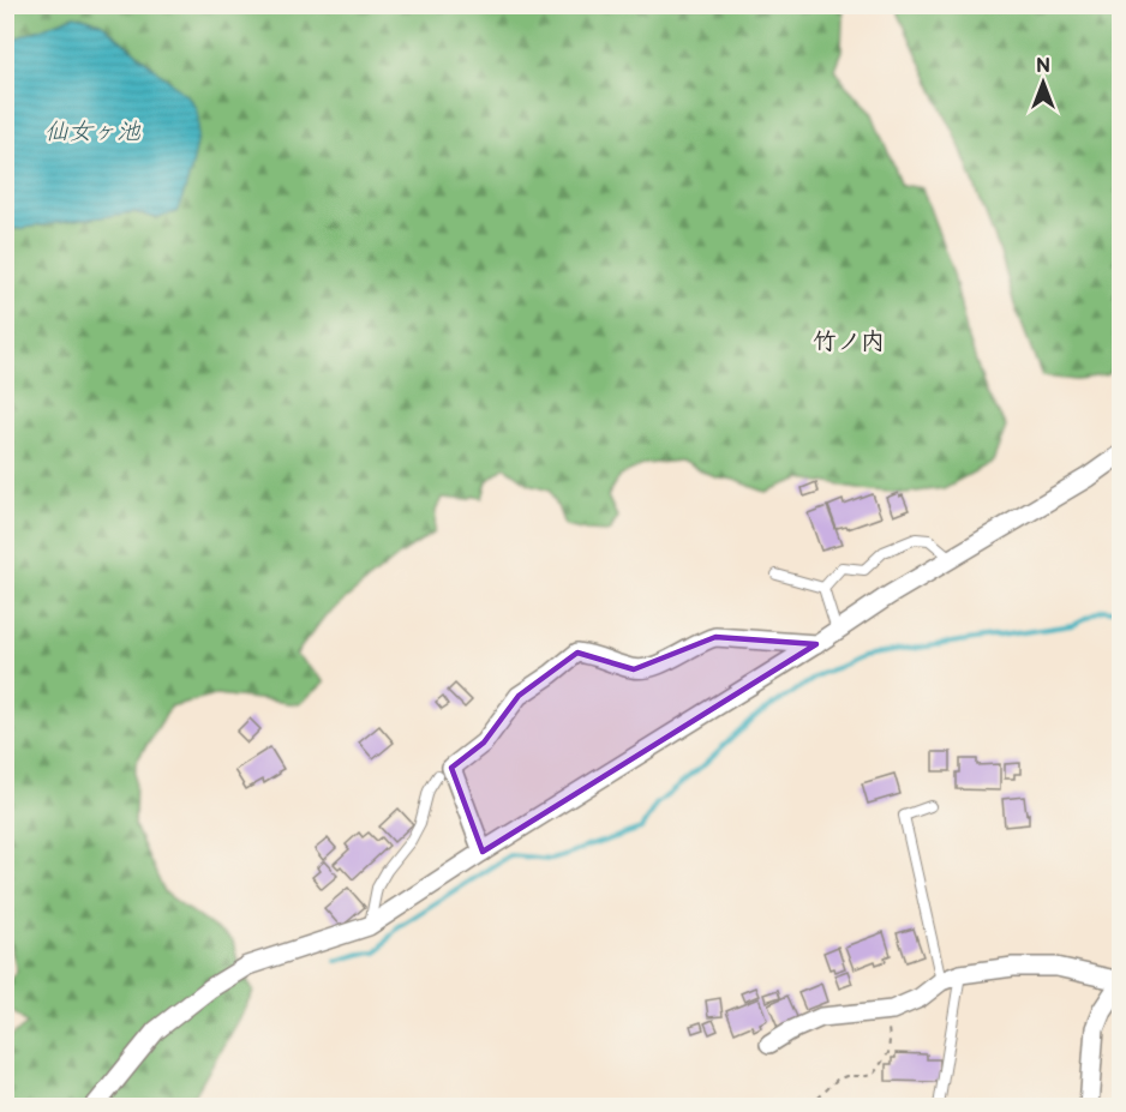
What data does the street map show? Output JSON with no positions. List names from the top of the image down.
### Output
{
  "districts": ["竹ノ内"],
  "water": ["仙女ヶ池"],
  "north": "top"
}
